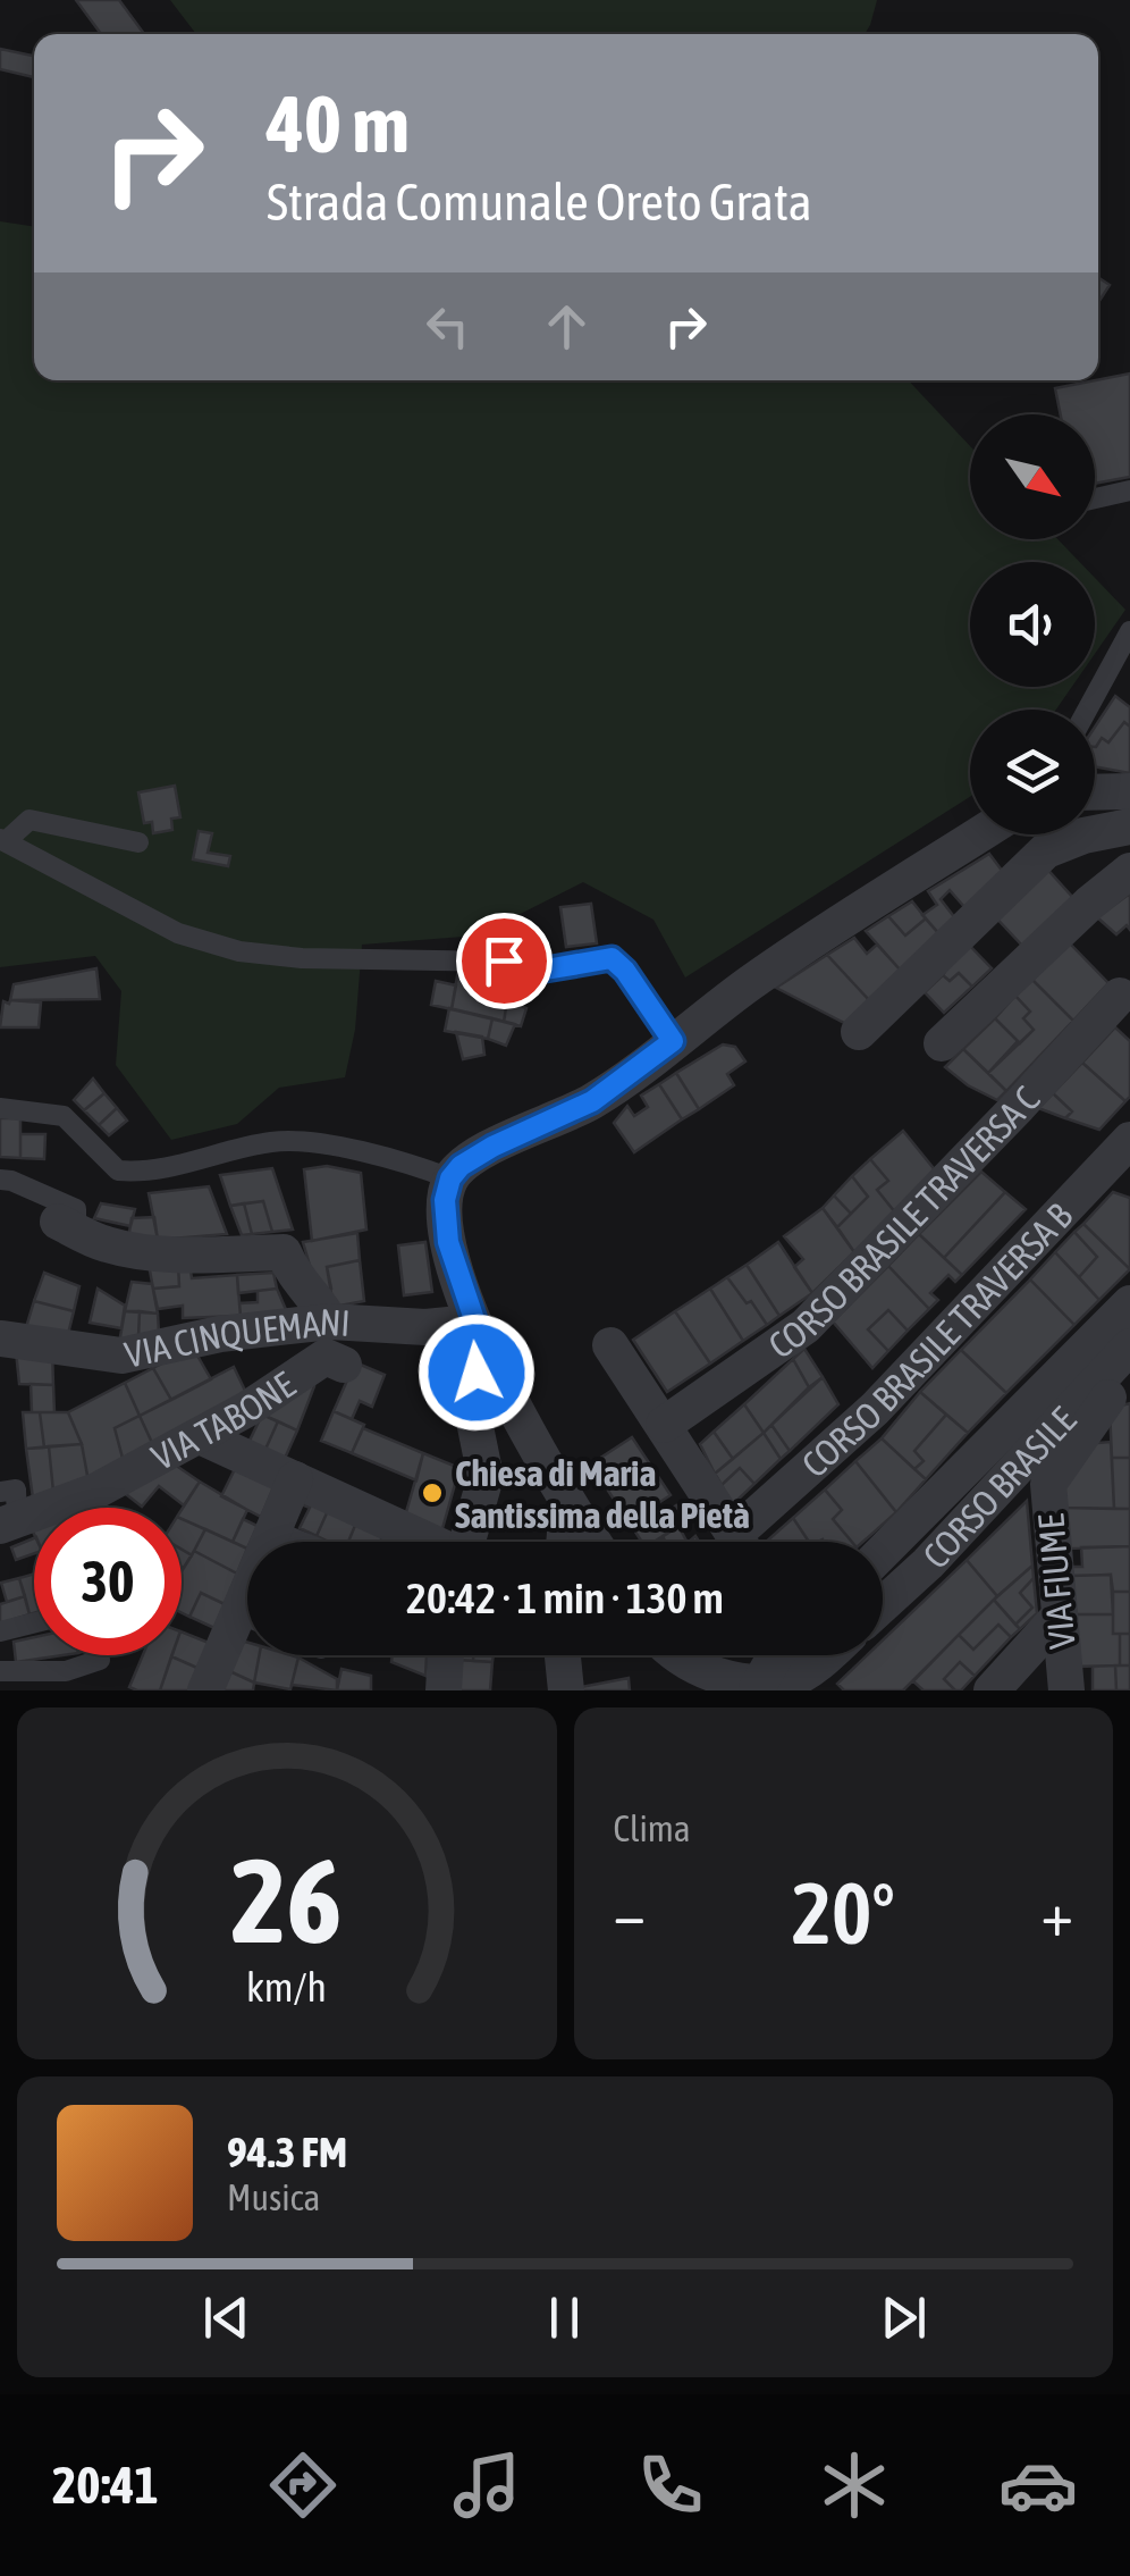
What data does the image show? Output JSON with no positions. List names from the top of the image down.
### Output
{
  "streets": {
    "street": [
      "CORSO BRASILE TRAVERSA C",
      "VIA CINQUEMANI",
      "CORSO BRASILE TRAVERSA B",
      "VIA TABONE",
      "CORSO BRASILE",
      "VIA FIUME"
    ]
  },
  "places": ["Chiesa di Maria Santissima della Pietà"],
  "north": "bottom right",
  "page": {
    "turn": ["40 m", "Strada Comunale Oreto Grata"],
    "limit": "30",
    "trip": "20:42 · 1 min · 130 m",
    "tile": "Clima",
    "heat": ["−", "20°", "+"],
    "song": ["94.3 FM", "Musica"],
    "tabs": "20:41",
    "gauge": ["26", "km/h"]
  }
}
